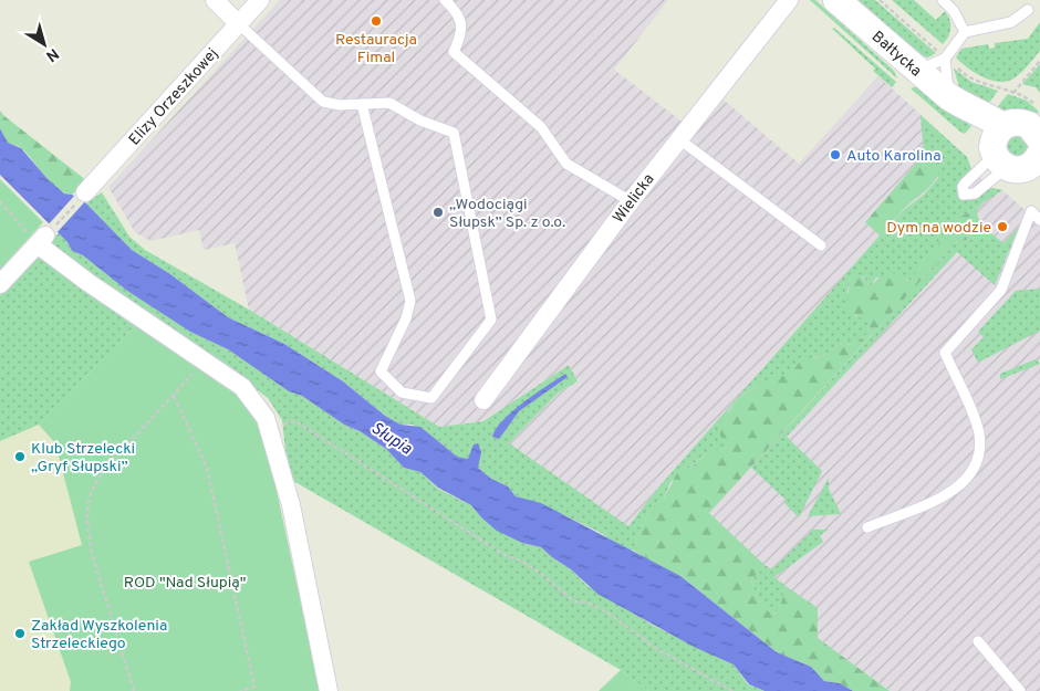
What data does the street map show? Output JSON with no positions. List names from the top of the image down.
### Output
{
  "streets": {
    "main road": ["Bałtycka"],
    "street": ["Elizy Orzeszkowej", "Wielicka"]
  },
  "water": ["Słupia"],
  "parks": ["ROD \"Nad Słupią\""],
  "places": [
    "Restauracja Fimal",
    "Auto Karolina",
    "„Wodociągi Słupsk” Sp. z o.o.",
    "Dym na wodzie",
    "Klub Strzelecki „Gryf Słupski”",
    "Zakład Wyszkolenia Strzeleckiego"
  ],
  "north": "bottom right"
}
